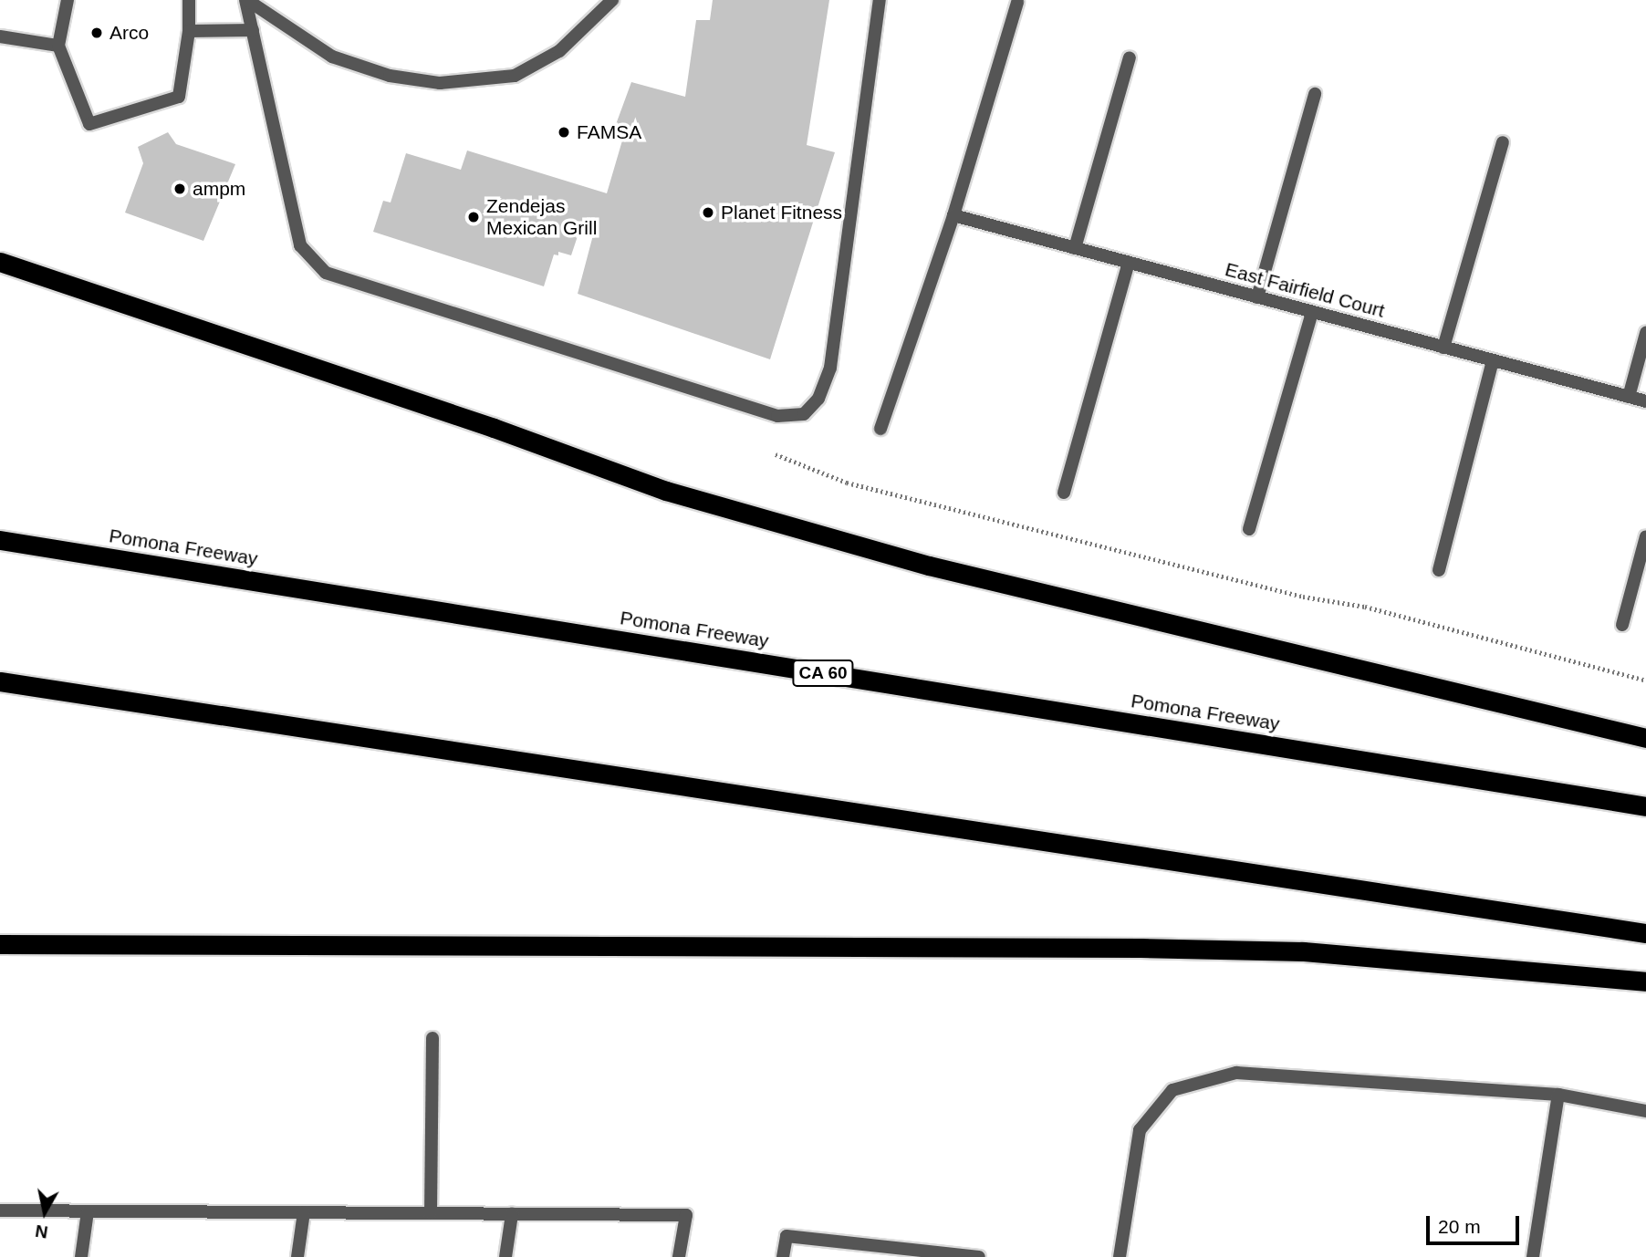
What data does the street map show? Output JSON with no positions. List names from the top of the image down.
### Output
{
  "streets": {
    "highway": ["Pomona Freeway", "CA 60"],
    "street": ["East Fairfield Court"]
  },
  "places": [
    "Arco",
    "FAMSA",
    "ampm",
    "Planet Fitness",
    "Zendejas Mexican Grill"
  ],
  "scale_bar": "20 m",
  "north": "bottom"
}
